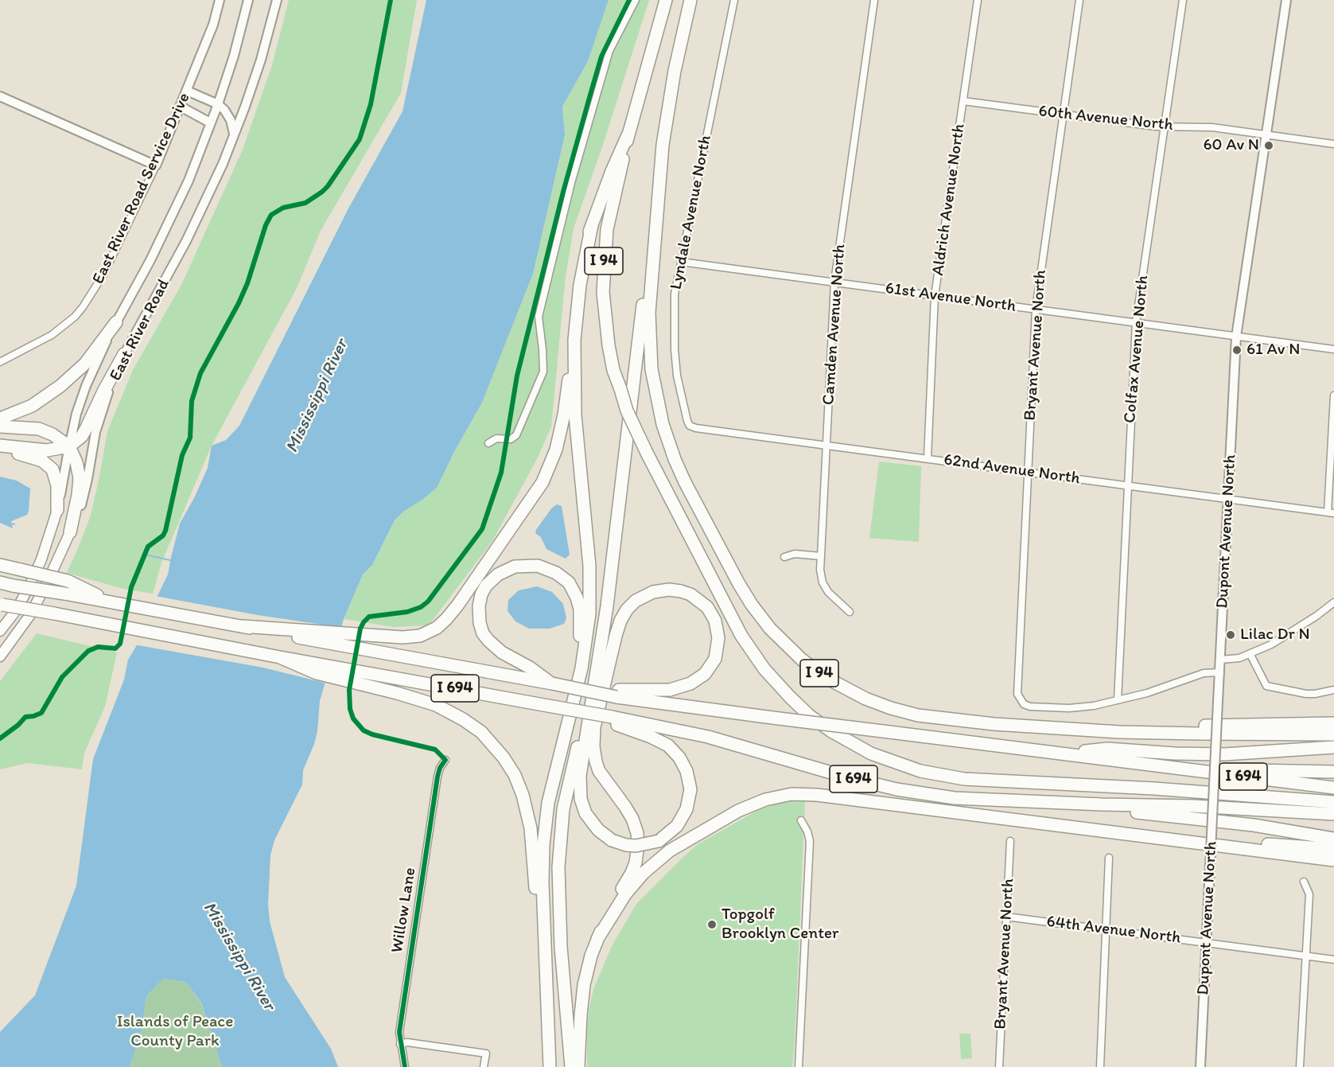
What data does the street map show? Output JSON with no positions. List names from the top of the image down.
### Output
{
  "streets": {
    "highway": ["I 94", "I 694"],
    "main road": ["East River Road"],
    "street": [
      "60th Avenue North",
      "East River Road Service Drive",
      "Aldrich Avenue North",
      "Lyndale Avenue North",
      "61st Avenue North",
      "Camden Avenue North",
      "Bryant Avenue North",
      "Colfax Avenue North",
      "62nd Avenue North",
      "Dupont Avenue North",
      "Willow Lane",
      "64th Avenue North"
    ]
  },
  "crossings": [
    ["60th Avenue North", "Aldrich Avenue North"],
    ["60th Avenue North", "Bryant Avenue North"],
    ["60th Avenue North", "Colfax Avenue North"],
    ["60th Avenue North", "Dupont Avenue North"],
    ["Aldrich Avenue North", "61st Avenue North"],
    ["Aldrich Avenue North", "62nd Avenue North"],
    ["Lyndale Avenue North", "61st Avenue North"],
    ["Lyndale Avenue North", "62nd Avenue North"],
    ["61st Avenue North", "Camden Avenue North"],
    ["61st Avenue North", "Bryant Avenue North"],
    ["61st Avenue North", "Colfax Avenue North"],
    ["61st Avenue North", "Dupont Avenue North"],
    ["Camden Avenue North", "62nd Avenue North"],
    ["Bryant Avenue North", "Colfax Avenue North"],
    ["Bryant Avenue North", "62nd Avenue North"],
    ["Bryant Avenue North", "64th Avenue North"],
    ["Colfax Avenue North", "62nd Avenue North"],
    ["62nd Avenue North", "Dupont Avenue North"],
    ["Dupont Avenue North", "64th Avenue North"]
  ],
  "water": ["Mississippi River"],
  "parks": ["Islands of Peace County Park"],
  "places": [
    "60 Av N",
    "61 Av N",
    "Lilac Dr N",
    "Topgolf Brooklyn Center"
  ]
}
